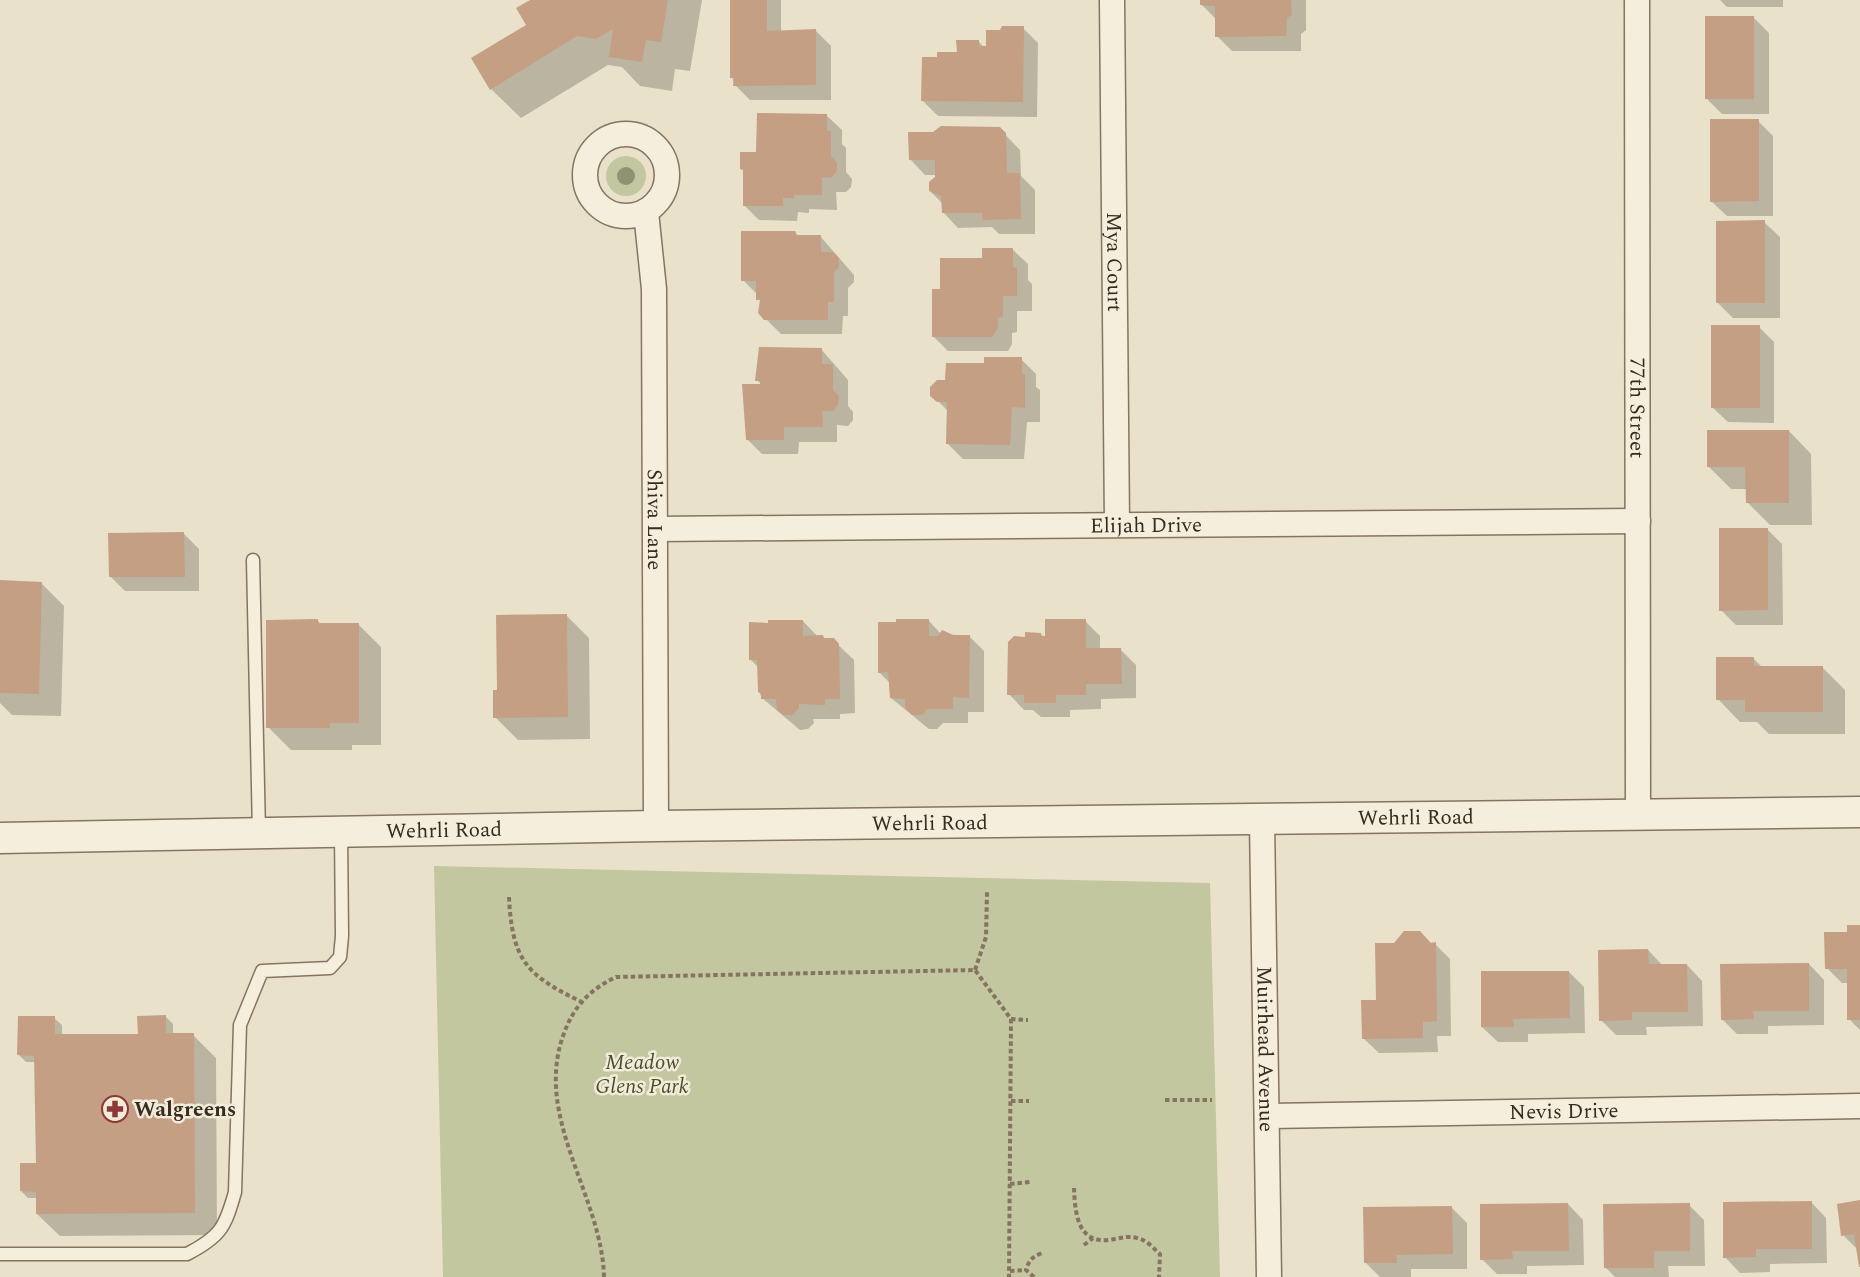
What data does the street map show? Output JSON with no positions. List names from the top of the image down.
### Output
{
  "streets": {
    "street": [
      "Mya Court",
      "77th Street",
      "Shiva Lane",
      "Elijah Drive",
      "Wehrli Road",
      "Muirhead Avenue",
      "Nevis Drive"
    ]
  },
  "crossings": [
    ["Mya Court", "Elijah Drive"],
    ["77th Street", "Elijah Drive"],
    ["77th Street", "Wehrli Road"],
    ["Shiva Lane", "Elijah Drive"],
    ["Shiva Lane", "Wehrli Road"],
    ["Wehrli Road", "Muirhead Avenue"],
    ["Muirhead Avenue", "Nevis Drive"]
  ],
  "parks": ["Meadow Glens Park"],
  "places": {
    "pharmacy": ["Walgreens"]
  }
}
